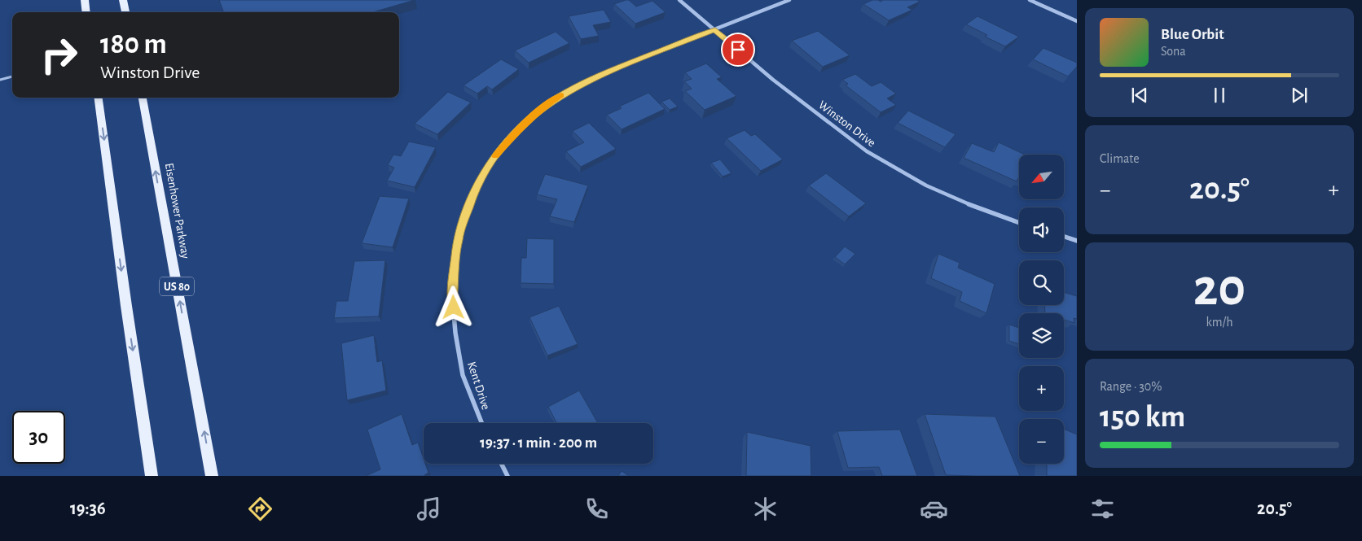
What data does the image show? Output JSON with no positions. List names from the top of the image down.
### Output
{
  "streets": {
    "main road": ["Eisenhower Parkway", "US 80"],
    "street": ["Winston Drive", "Kent Drive"]
  },
  "crossings": [
    ["Winston Drive", "Kent Drive"]
  ],
  "north": "bottom left",
  "page": {
    "turn": ["180 m", "Winston Drive"],
    "song": ["Blue Orbit", "Sona"],
    "tile": [
      "Climate",
      ["20", "km/h"],
      ["Range · 30%", "150 km"]
    ],
    "map_buttons": ["+", "−"],
    "heat": ["−", "20.5°", "+"],
    "limit": "30",
    "trip": "19:37 · 1 min · 200 m",
    "tabs": ["19:36", "20.5°"]
  }
}
